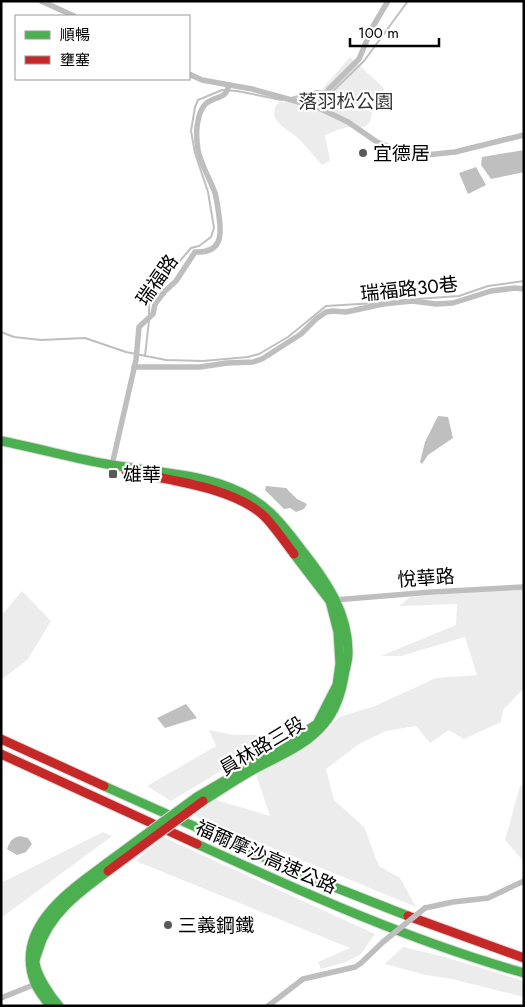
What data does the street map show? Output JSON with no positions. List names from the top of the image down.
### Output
{
  "streets": {
    "main road": ["員林路三段", "福爾摩沙高速公路"],
    "street": ["瑞福路", "瑞福路30巷", "悅華路"]
  },
  "crossings": [
    ["瑞福路", "瑞福路30巷"],
    ["瑞福路", "員林路三段"],
    ["悅華路", "員林路三段"]
  ],
  "parks": ["落羽松公園"],
  "places": {
    "other": ["宜德居", "三義鋼鐵"],
    "transit": ["雄華"]
  },
  "legend": ["順暢", "壅塞"],
  "scale_bar": "100 m"
}
